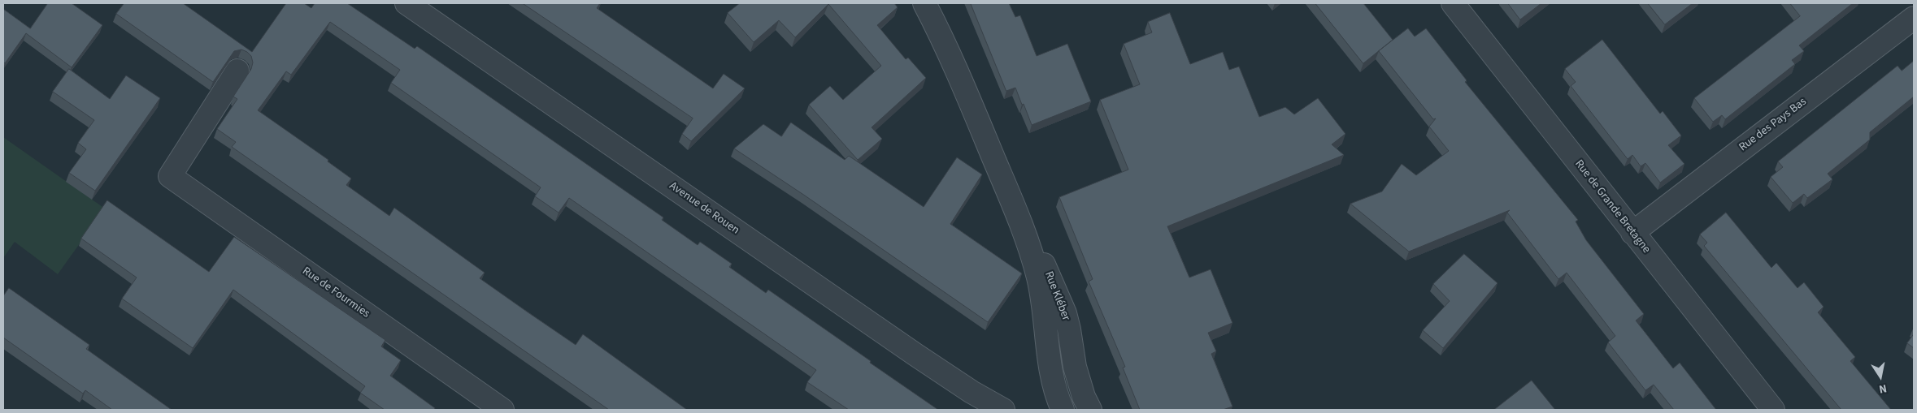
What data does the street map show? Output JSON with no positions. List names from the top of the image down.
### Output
{
  "streets": {
    "street": [
      "Rue des Pays Bas",
      "Rue de Grande Bretagne",
      "Avenue de Rouen",
      "Rue de Fourmies",
      "Rue Kléber"
    ]
  },
  "crossings": [
    ["Rue des Pays Bas", "Rue de Grande Bretagne"]
  ],
  "north": "bottom"
}
